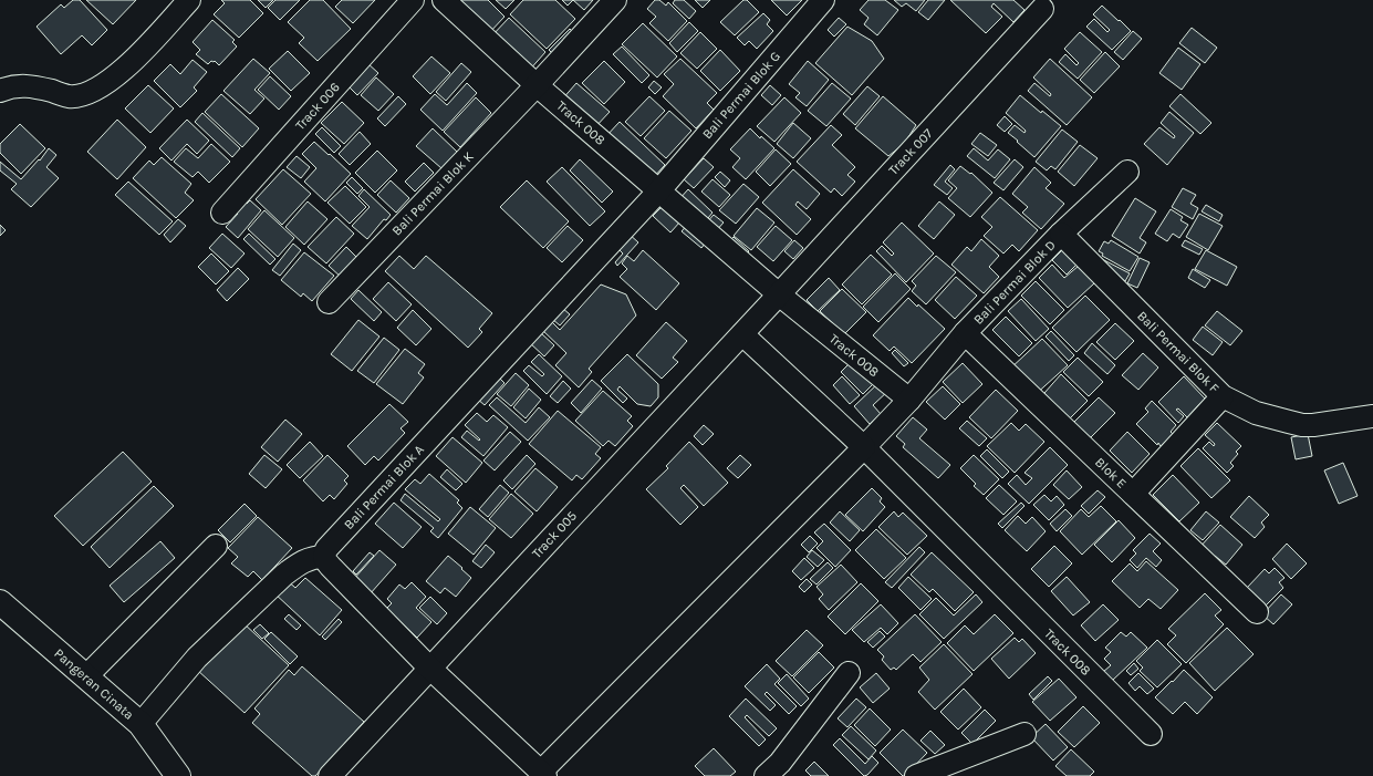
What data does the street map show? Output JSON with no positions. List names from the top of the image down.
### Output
{
  "streets": {
    "street": [
      "Bali Permai Blok G",
      "Track 006",
      "Track 008",
      "Track 007",
      "Bali Permai Blok K",
      "Bali Permai Blok D",
      "Bali Permai Blok F",
      "Blok E",
      "Bali Permai Blok A",
      "Track 005",
      "Pangeran Cinata"
    ]
  },
  "crossings": [
    ["Bali Permai Blok G", "Track 008"],
    ["Bali Permai Blok G", "Bali Permai Blok A"],
    ["Track 008", "Track 007"],
    ["Track 008", "Bali Permai Blok K"],
    ["Track 008", "Bali Permai Blok D"],
    ["Track 008", "Bali Permai Blok A"],
    ["Track 008", "Track 005"],
    ["Track 007", "Track 005"],
    ["Bali Permai Blok D", "Bali Permai Blok F"],
    ["Bali Permai Blok D", "Blok E"]
  ]
}
